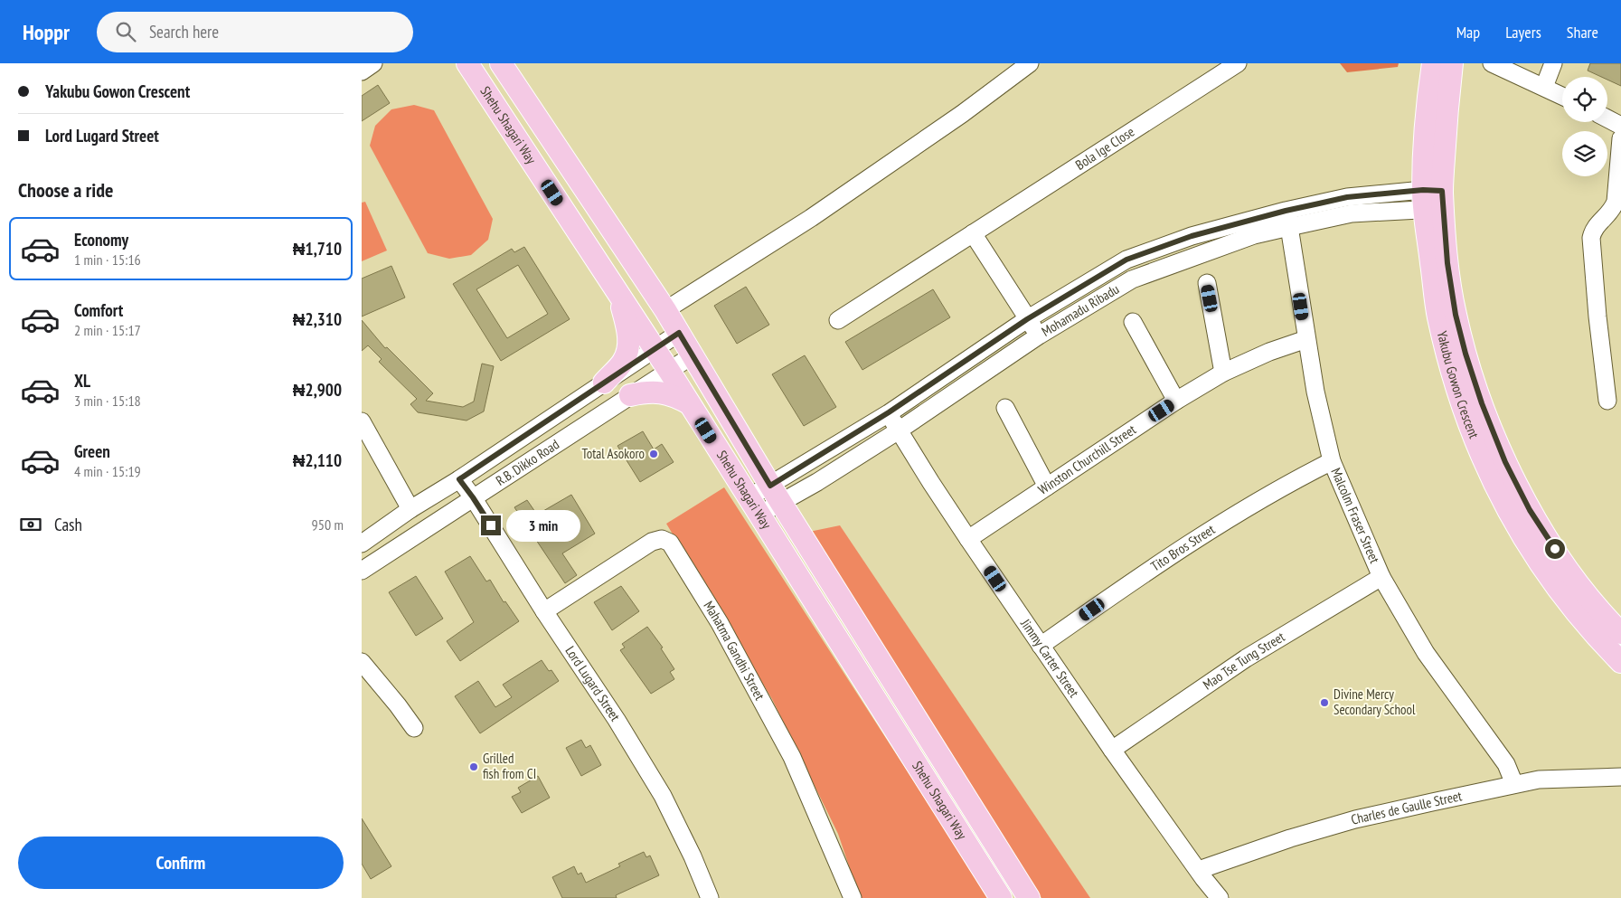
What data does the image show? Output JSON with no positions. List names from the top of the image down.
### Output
{
  "streets": {
    "main road": ["Shehu Shagari Way", "Yakubu Gowon Crescent"],
    "street": [
      "Bola Ige Close",
      "Mohamadu Ribadu",
      "Winston Churchill Street",
      "R.B. Dikko Road",
      "Malcolm Fraser Street",
      "Tito Bros Street",
      "Mahatma Gandhi Street",
      "Jimmy Carter Street",
      "Mao Tse Tung Street",
      "Lord Lugard Street",
      "Charles de Gaulle Street"
    ]
  },
  "crossings": [
    ["Shehu Shagari Way", "Mohamadu Ribadu"],
    ["Shehu Shagari Way", "R.B. Dikko Road"],
    ["Mohamadu Ribadu", "Yakubu Gowon Crescent"],
    ["Mohamadu Ribadu", "Malcolm Fraser Street"],
    ["Mohamadu Ribadu", "Jimmy Carter Street"],
    ["Winston Churchill Street", "Malcolm Fraser Street"],
    ["Winston Churchill Street", "Jimmy Carter Street"],
    ["R.B. Dikko Road", "Lord Lugard Street"],
    ["Malcolm Fraser Street", "Tito Bros Street"],
    ["Malcolm Fraser Street", "Mao Tse Tung Street"],
    ["Malcolm Fraser Street", "Charles de Gaulle Street"],
    ["Tito Bros Street", "Jimmy Carter Street"],
    ["Mahatma Gandhi Street", "Lord Lugard Street"],
    ["Jimmy Carter Street", "Mao Tse Tung Street"],
    ["Jimmy Carter Street", "Charles de Gaulle Street"]
  ],
  "places": ["Total Asokoro", "Divine Mercy Secondary School", "Grilled fish from CI"],
  "page": {
    "header": "Hoppr",
    "search": "Search here",
    "nav": ["Map", "Layers", "Share"],
    "banner": ["Yakubu Gowon Crescent", "Lord Lugard Street"],
    "heading": "Choose a ride",
    "list": [
      {
        "name": "Economy",
        "note": "1 min · 15:16",
        "value": "₦1,710"
      },
      {
        "name": "Comfort",
        "note": "2 min · 15:17",
        "value": "₦2,310"
      },
      {
        "name": "XL",
        "note": "3 min · 15:18",
        "value": "₦2,900"
      },
      {
        "name": "Green",
        "note": "4 min · 15:19",
        "value": "₦2,110"
      }
    ],
    "pay": ["Cash", "950 m"],
    "bubble": "3 min",
    "buttons": "Confirm"
  }
}
